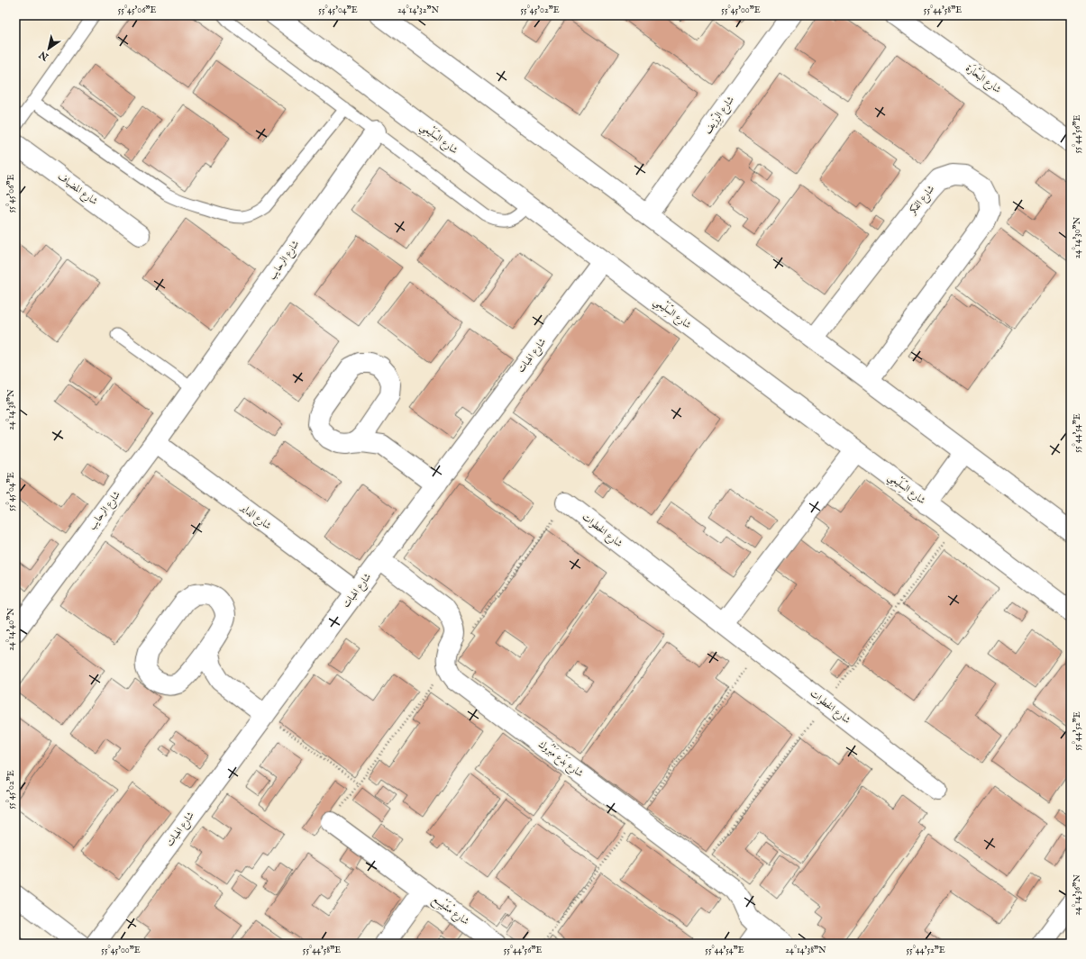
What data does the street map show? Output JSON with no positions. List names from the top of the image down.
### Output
{
  "streets": {
    "street": [
      "شارع البَحَّارَة",
      "شارع الرِّزِيف",
      "شارع السِّلَيْمِي",
      "شارع المضياف",
      "شارع الفكر",
      "شارع الرحايب",
      "شارع الهبات",
      "شارع الداير",
      "شارع الخطوات",
      "شارع بَدْع مَبْرُوك",
      "شارع مْشَيْبِع"
    ]
  },
  "crossings": [
    ["شارع السِّلَيْمِي", "شارع الهبات"],
    ["شارع الرحايب", "شارع الداير"],
    ["شارع الهبات", "شارع الداير"],
    ["شارع الهبات", "شارع بَدْع مَبْرُوك"]
  ],
  "north": "bottom left",
  "coordinates": [
    "55°45'06\"E",
    "55°45'04\"E",
    "24°14'32\"N",
    "55°45'02\"E",
    "55°45'00\"E",
    "55°44'58\"E",
    "55°44'56\"E",
    "24°14'30\"N",
    "24°14'38\"N",
    "55°44'54\"E",
    "24°14'40\"N",
    "55°44'52\"E",
    "24°14'36\"N"
  ]
}
